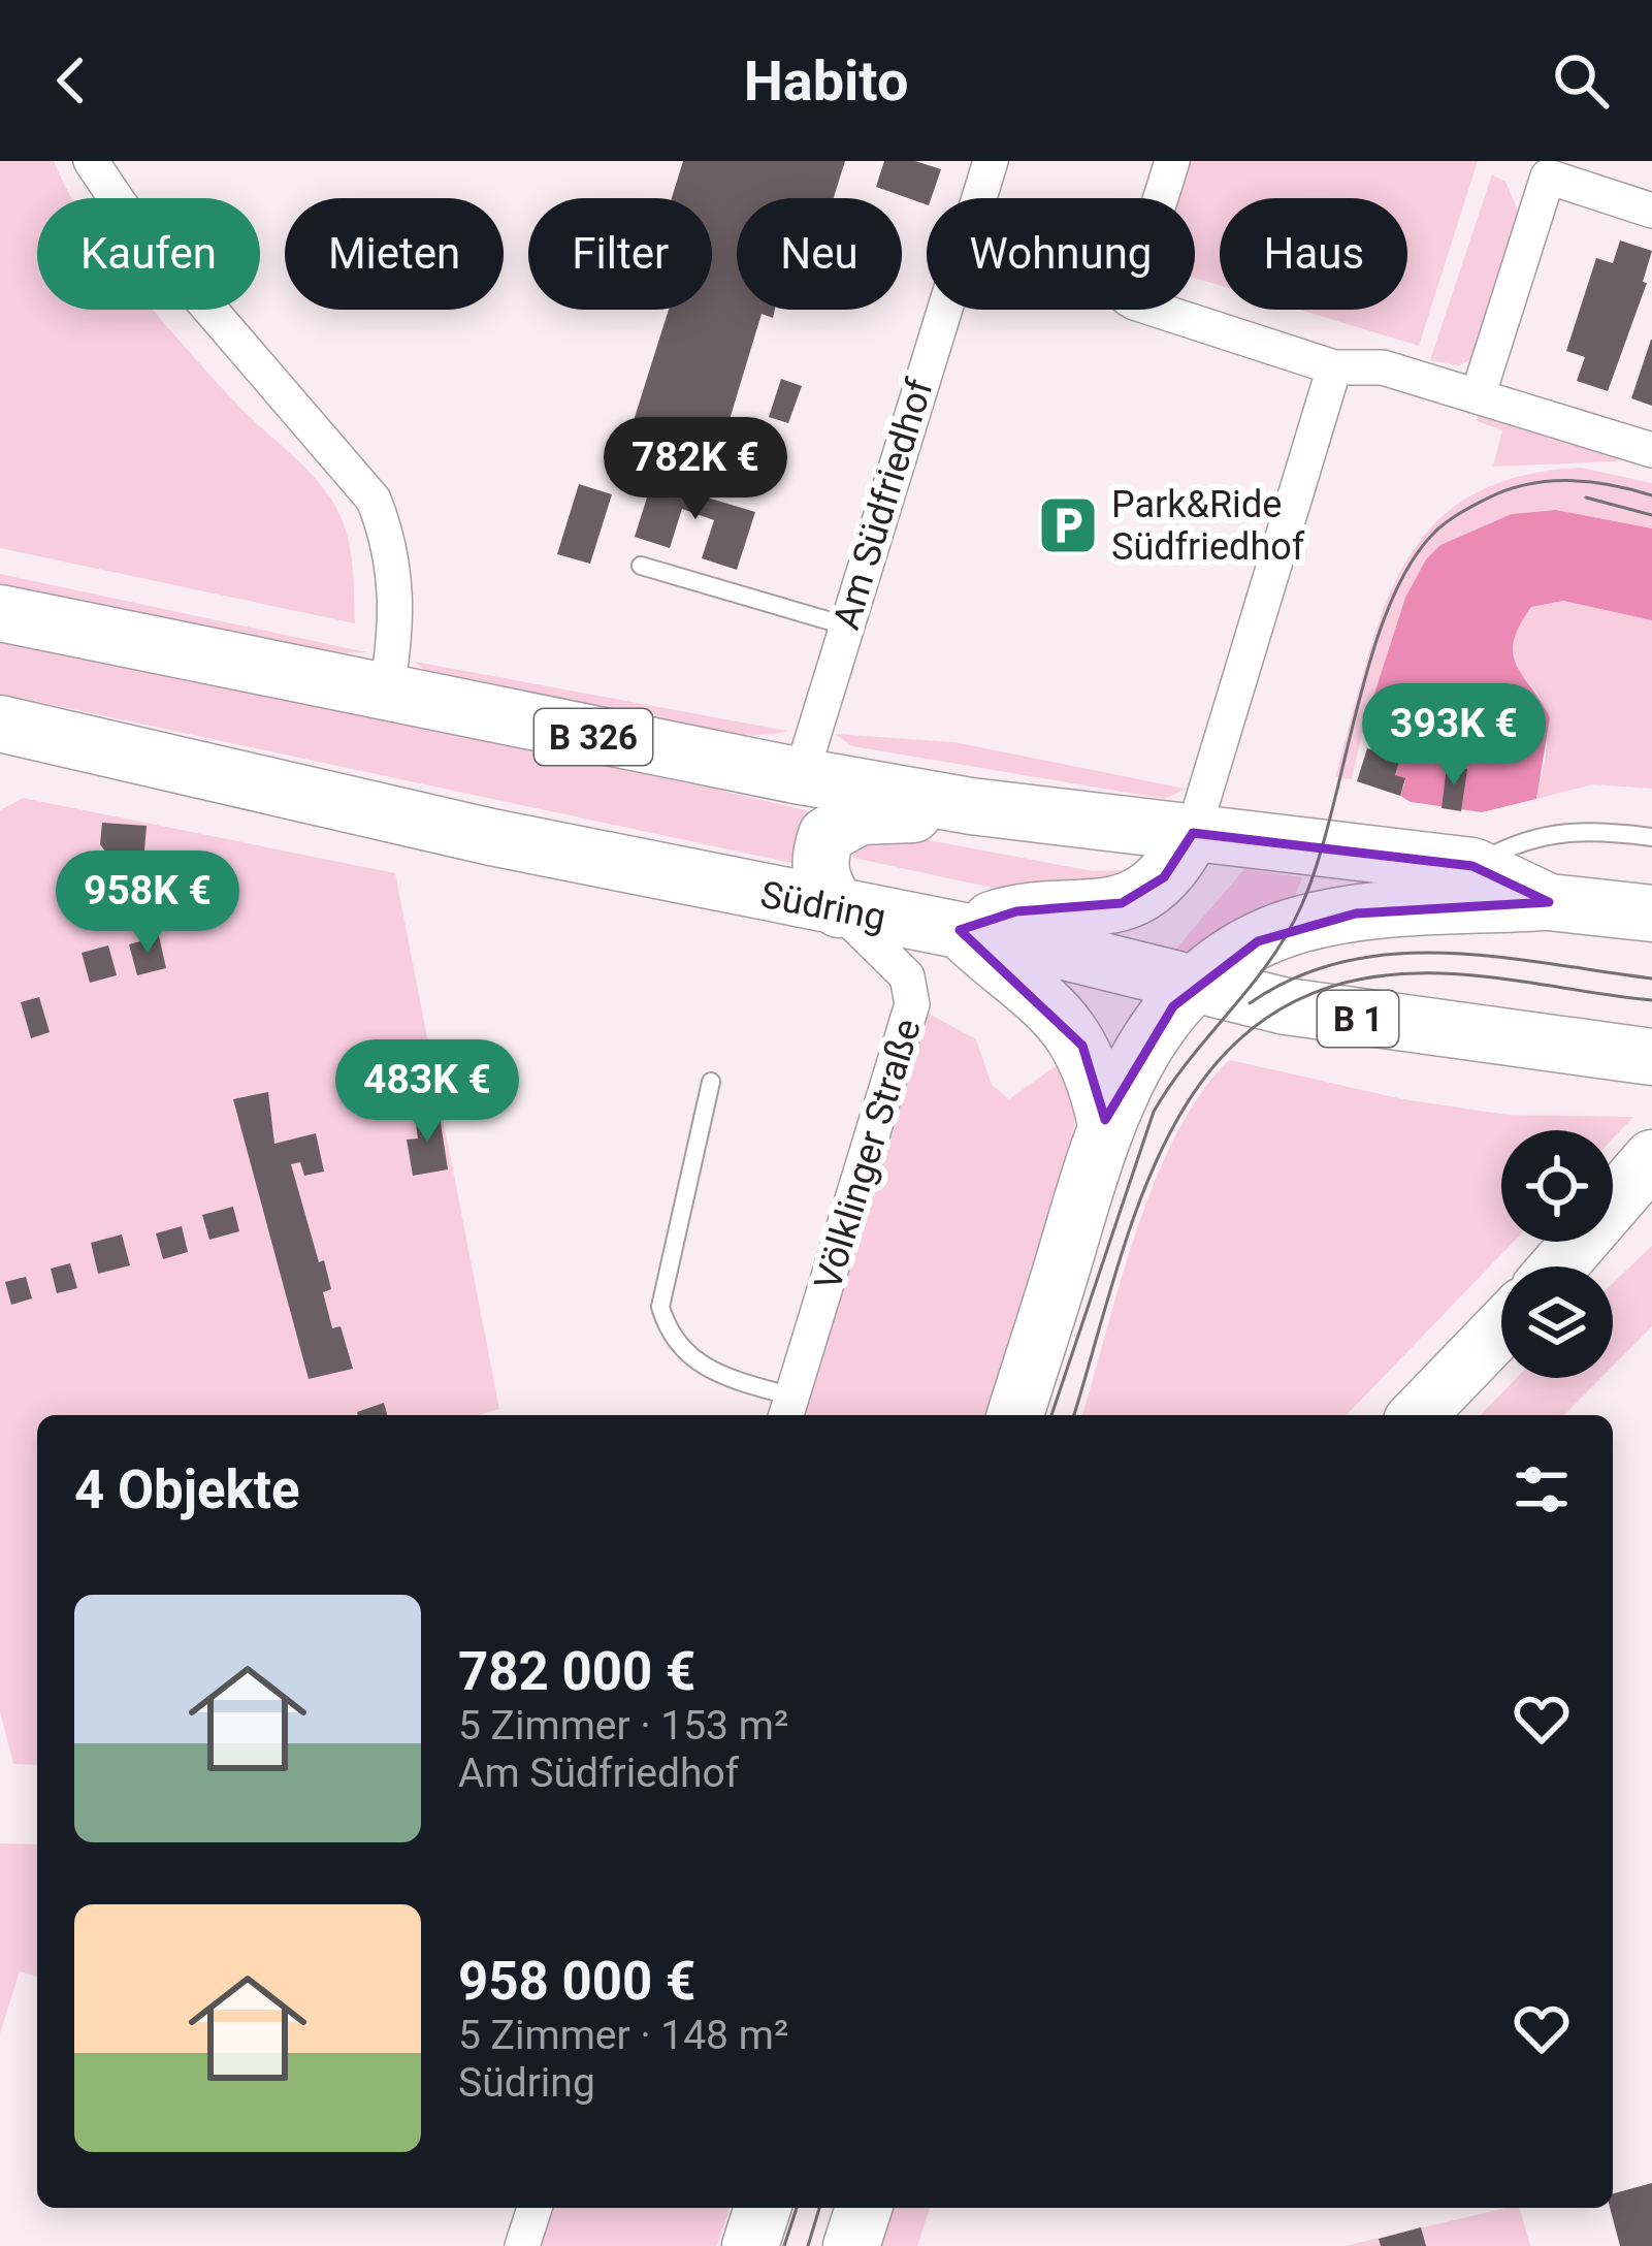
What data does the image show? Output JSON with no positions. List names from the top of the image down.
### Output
{
  "streets": {
    "main road": ["B 326", "Südring", "B 1"],
    "street": ["Am Südfriedhof", "Völklinger Straße"]
  },
  "crossings": [
    ["Am Südfriedhof", "B 326"],
    ["Südring", "Völklinger Straße"]
  ],
  "places": {
    "parking": ["Park&Ride Südfriedhof"]
  },
  "page": {
    "header": "Habito",
    "chip": [
      "Kaufen",
      "Mieten",
      "Filter",
      "Neu",
      "Wohnung",
      "Haus"
    ],
    "price": [
      "782K €",
      "393K €",
      "958K €",
      "483K €"
    ],
    "heading": "4 Objekte",
    "list": [
      {
        "name": "782 000 €",
        "note": "5 Zimmer · 153 m² · Am Südfriedhof"
      },
      {
        "name": "958 000 €",
        "note": "5 Zimmer · 148 m² · Südring"
      }
    ]
  }
}
